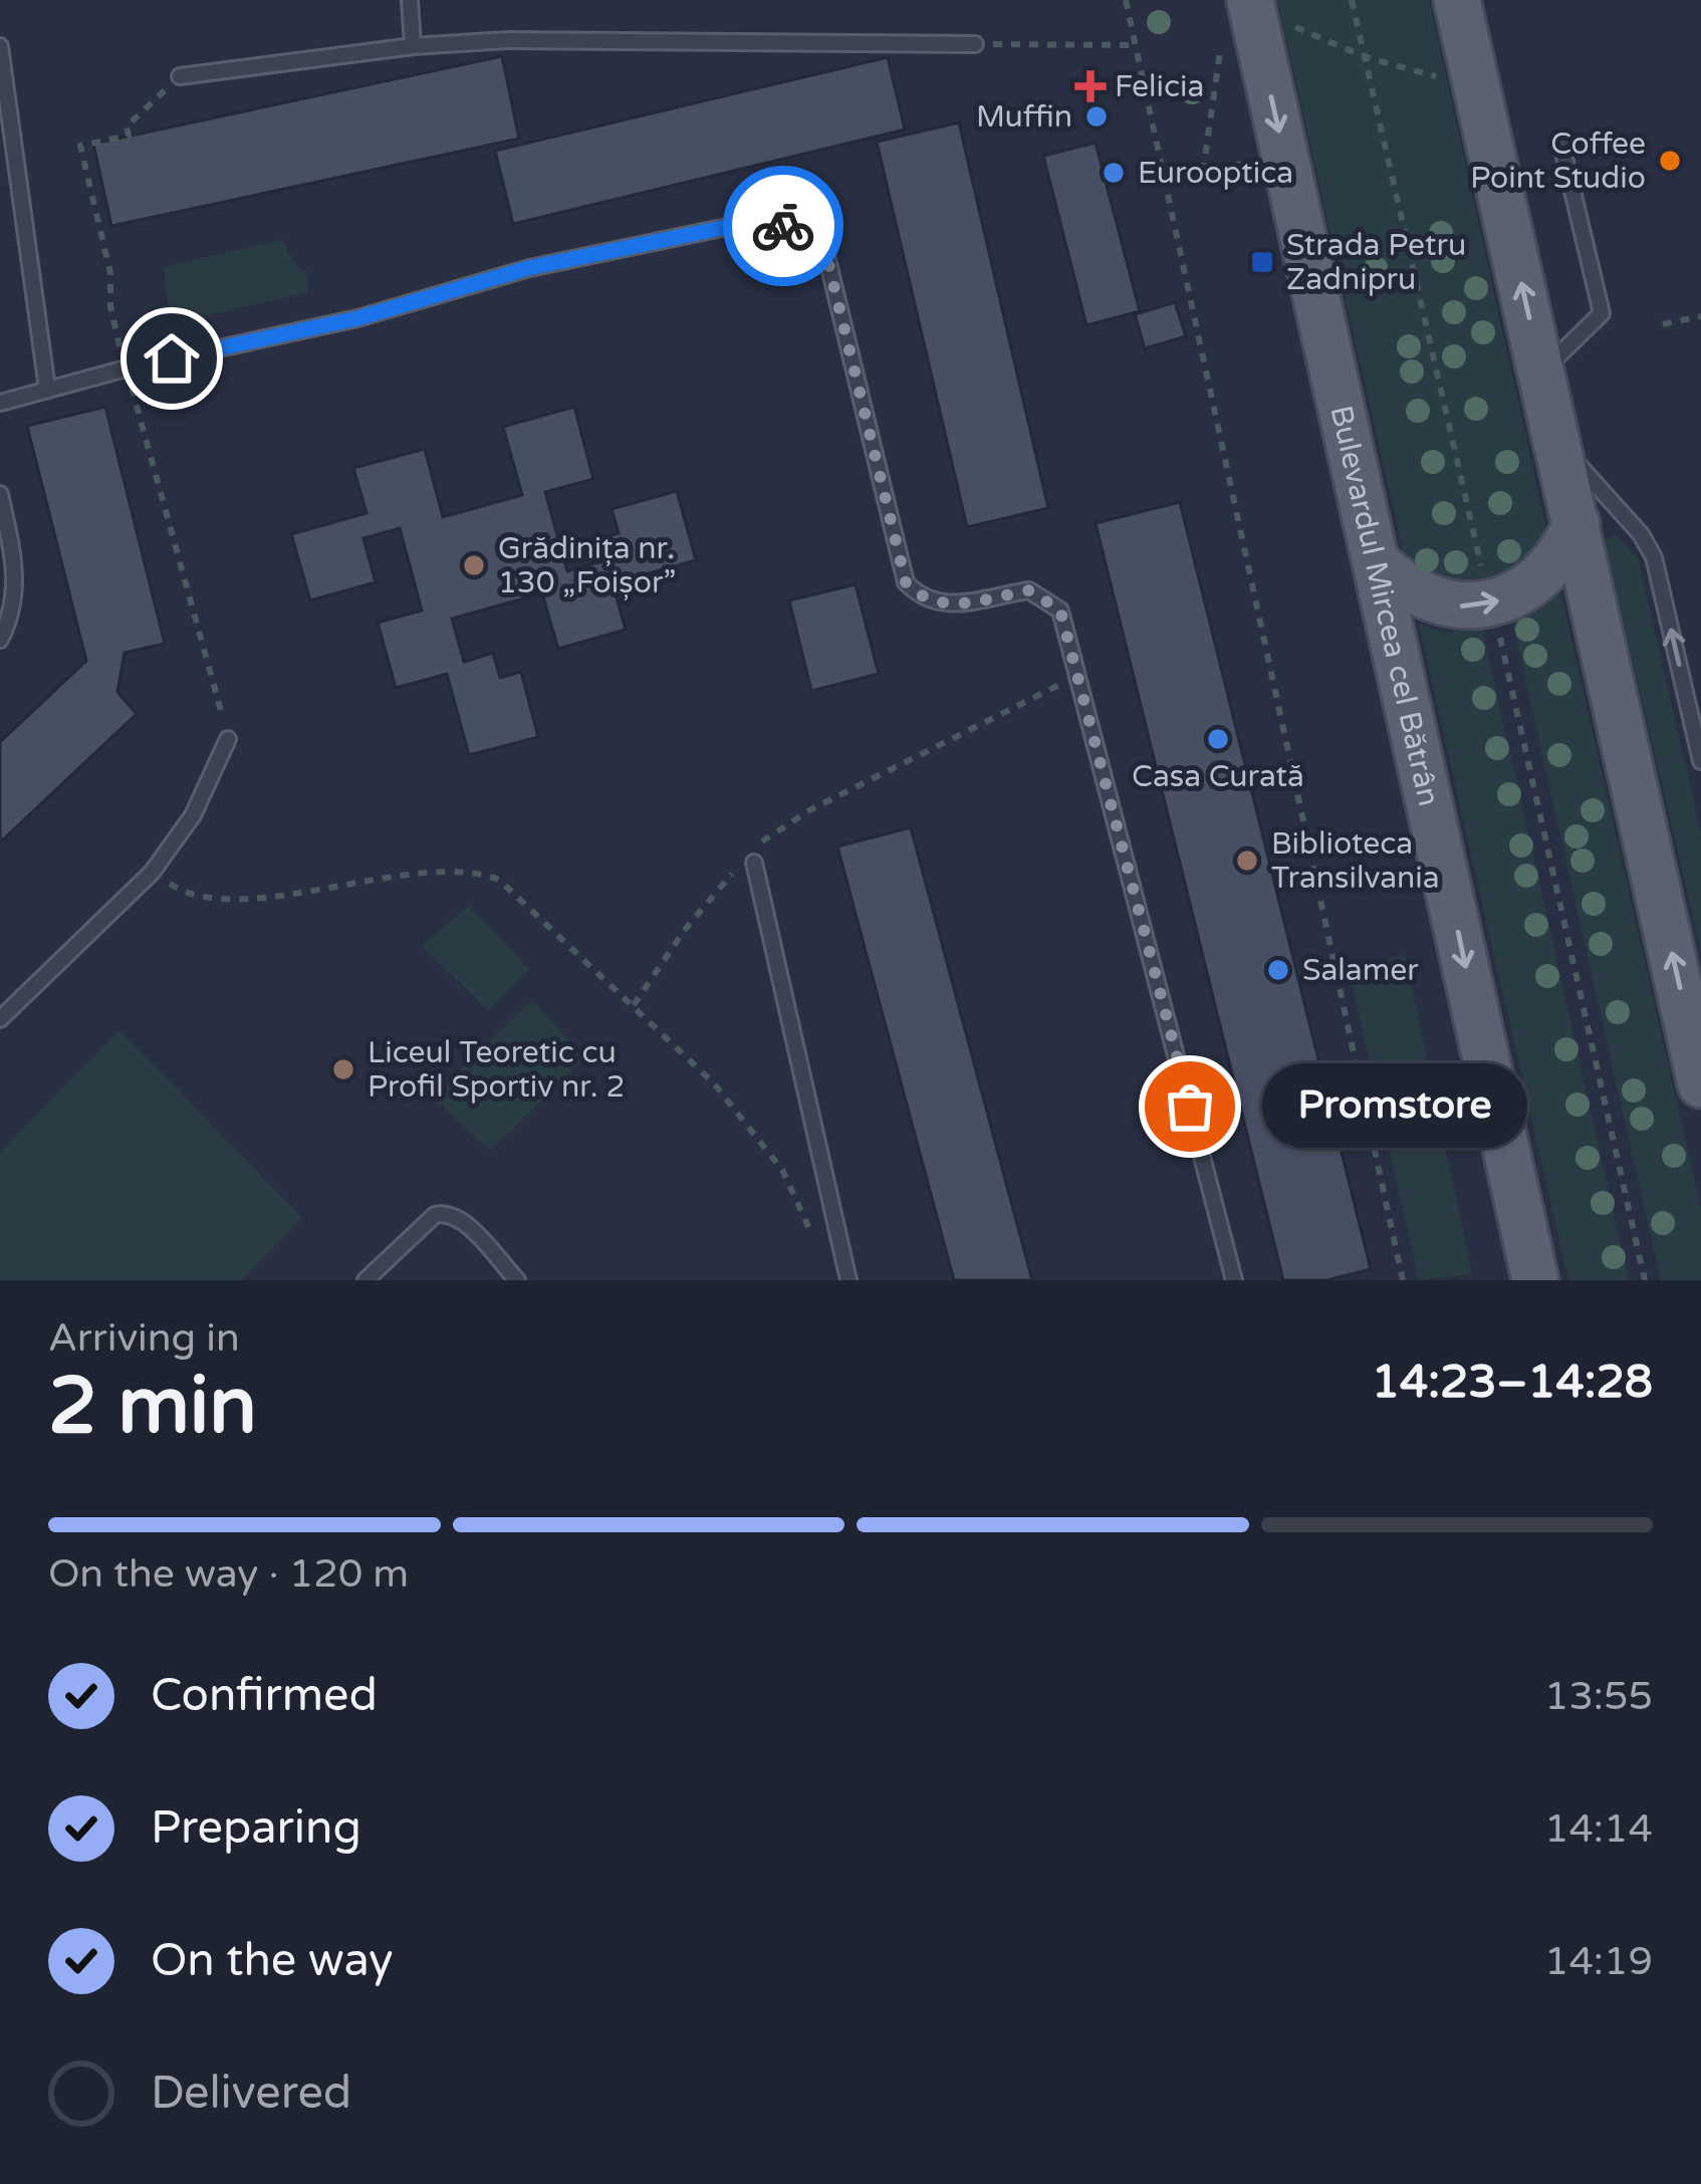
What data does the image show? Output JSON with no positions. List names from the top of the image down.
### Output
{
  "streets": {
    "main road": ["Bulevardul Mircea cel Bătrân"]
  },
  "places": {
    "health": ["Felicia"],
    "other": [
      "Muffin",
      "Coffee Point Studio",
      "Eurooptica",
      "Grădinița nr. 130 „Foișor”",
      "Casa Curată",
      "Biblioteca Transilvania",
      "Salamer",
      "Liceul Teoretic cu Profil Sportiv nr. 2",
      "Promstore"
    ],
    "transit": ["Strada Petru Zadnipru"]
  },
  "page": {
    "bubble": "Promstore",
    "heading": ["2 min", "Arriving in", "14:23–14:28"],
    "bar": "On the way · 120 m",
    "list": [
      ["Confirmed", "13:55"],
      ["Preparing", "14:14"],
      ["On the way", "14:19"],
      "Delivered"
    ]
  }
}
